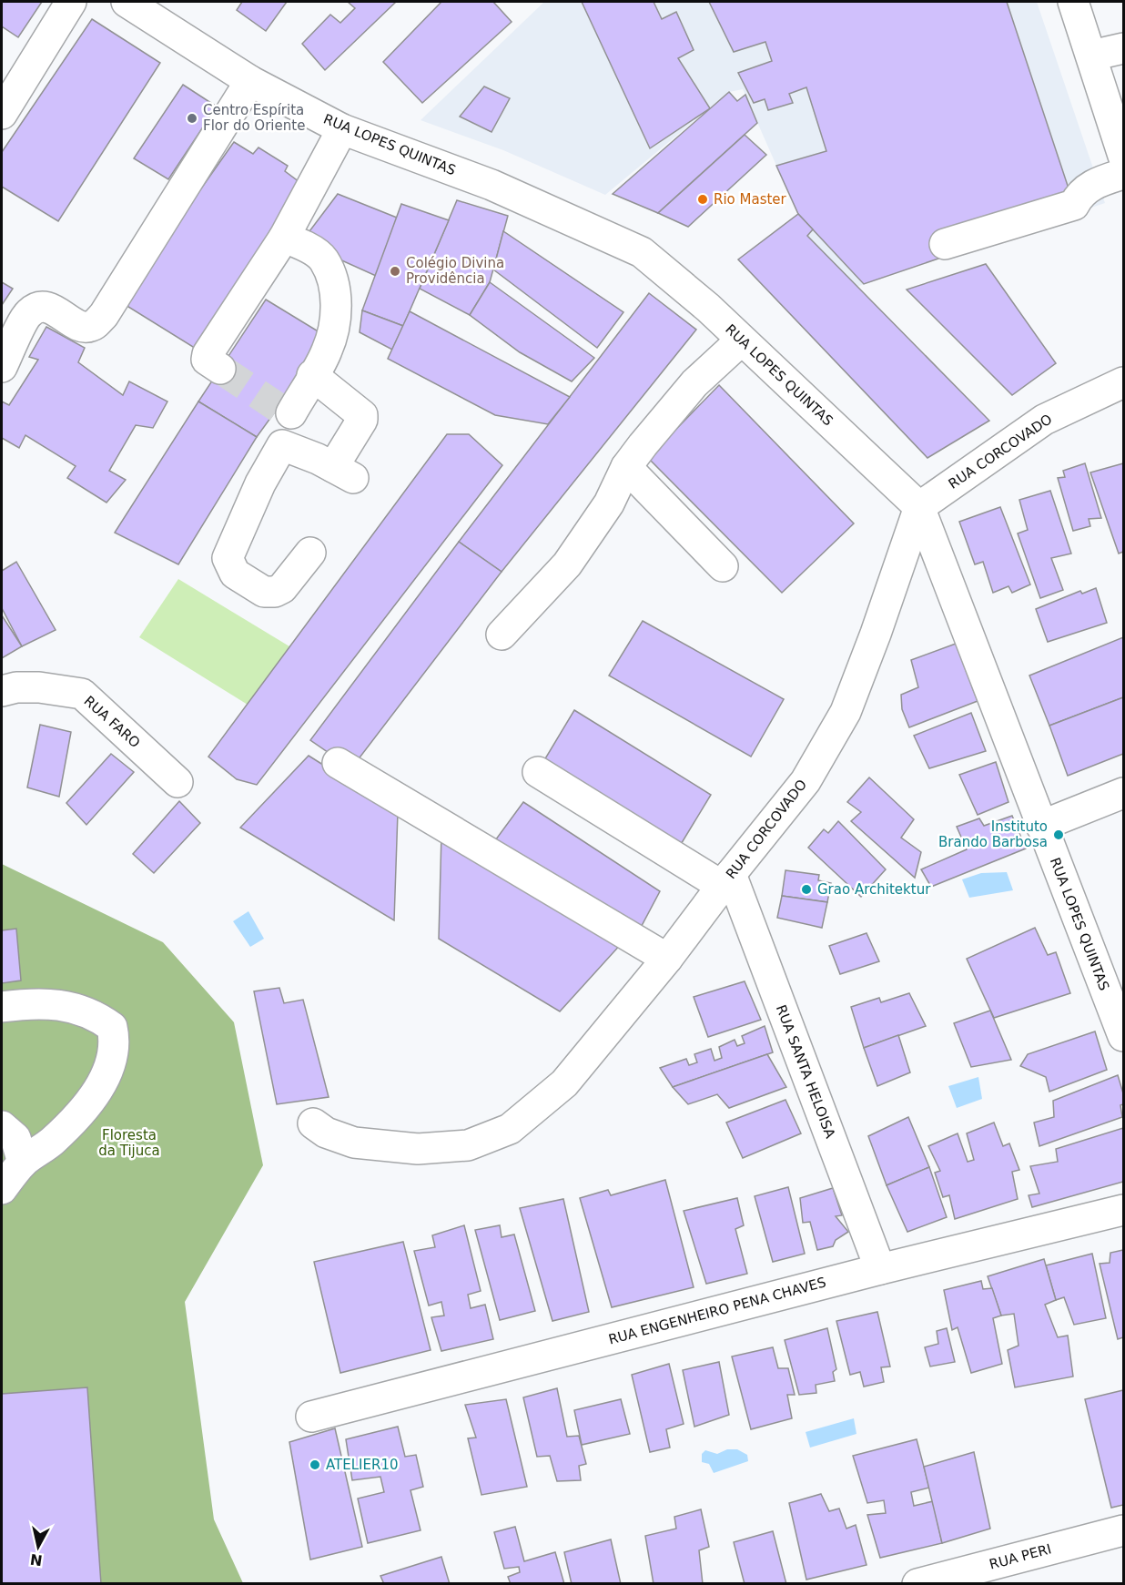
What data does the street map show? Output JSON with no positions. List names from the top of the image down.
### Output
{
  "streets": {
    "street": [
      "RUA LOPES QUINTAS",
      "RUA CORCOVADO",
      "RUA FARO",
      "RUA SANTA HELOISA",
      "RUA ENGENHEIRO PENA CHAVES",
      "RUA PERI"
    ]
  },
  "crossings": [
    ["RUA LOPES QUINTAS", "RUA CORCOVADO"],
    ["RUA CORCOVADO", "RUA SANTA HELOISA"],
    ["RUA SANTA HELOISA", "RUA ENGENHEIRO PENA CHAVES"]
  ],
  "parks": ["Floresta da Tijuca"],
  "places": [
    "Centro Espírita Flor do Oriente",
    "Rio Master",
    "Colégio Divina Providência",
    "Instituto Brando Barbosa",
    "Grao Architektur",
    "ATELIER10"
  ],
  "north": "bottom"
}
